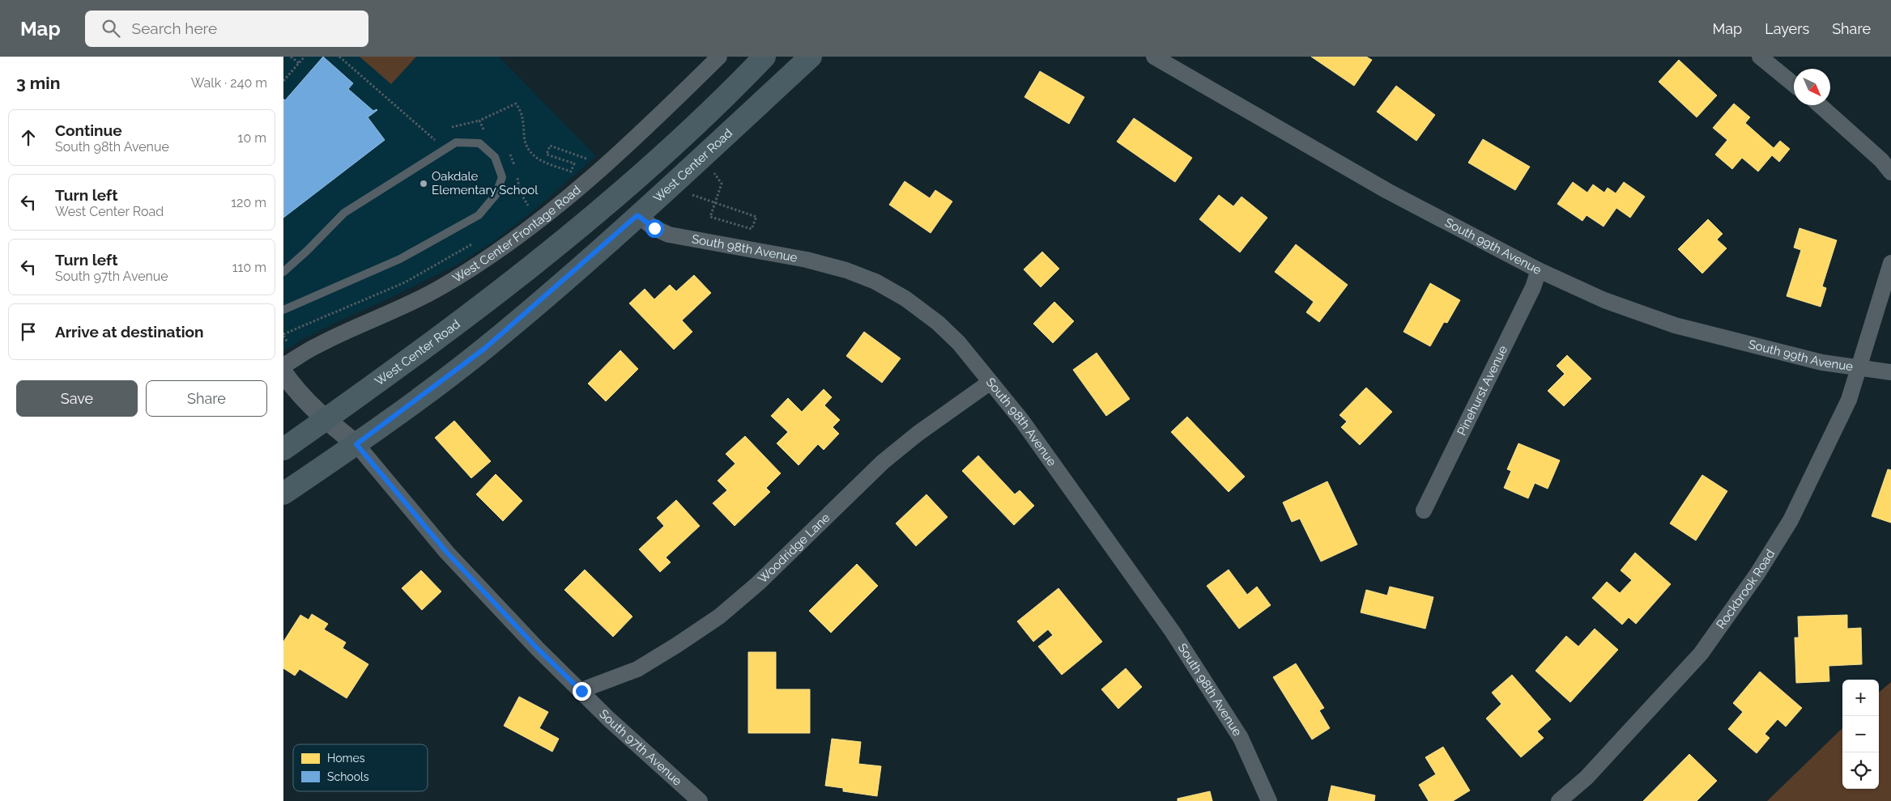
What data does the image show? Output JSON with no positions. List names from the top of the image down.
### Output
{
  "streets": {
    "main road": ["West Center Road"],
    "street": [
      "West Center Frontage Road",
      "South 99th Avenue",
      "South 98th Avenue",
      "Pinehurst Avenue",
      "Woodridge Lane",
      "Rockbrook Road",
      "South 97th Avenue"
    ]
  },
  "crossings": [
    ["West Center Road", "South 98th Avenue"],
    ["West Center Road", "South 97th Avenue"],
    ["South 99th Avenue", "Pinehurst Avenue"],
    ["South 99th Avenue", "Rockbrook Road"],
    ["South 98th Avenue", "Woodridge Lane"],
    ["Woodridge Lane", "South 97th Avenue"]
  ],
  "places": ["Oakdale Elementary School"],
  "legend": ["Homes", "Schools"],
  "north": "bottom right",
  "page": {
    "header": "Map",
    "search": "Search here",
    "nav": ["Map", "Layers", "Share"],
    "heading": ["3 min", "Walk · 240 m"],
    "list": [
      ["Continue", "South 98th Avenue", "10 m"],
      ["Turn left", "West Center Road", "120 m"],
      ["Turn left", "South 97th Avenue", "110 m"],
      "Arrive at destination"
    ],
    "buttons": ["Save", "Share"],
    "map_buttons": ["+", "−"]
  }
}
